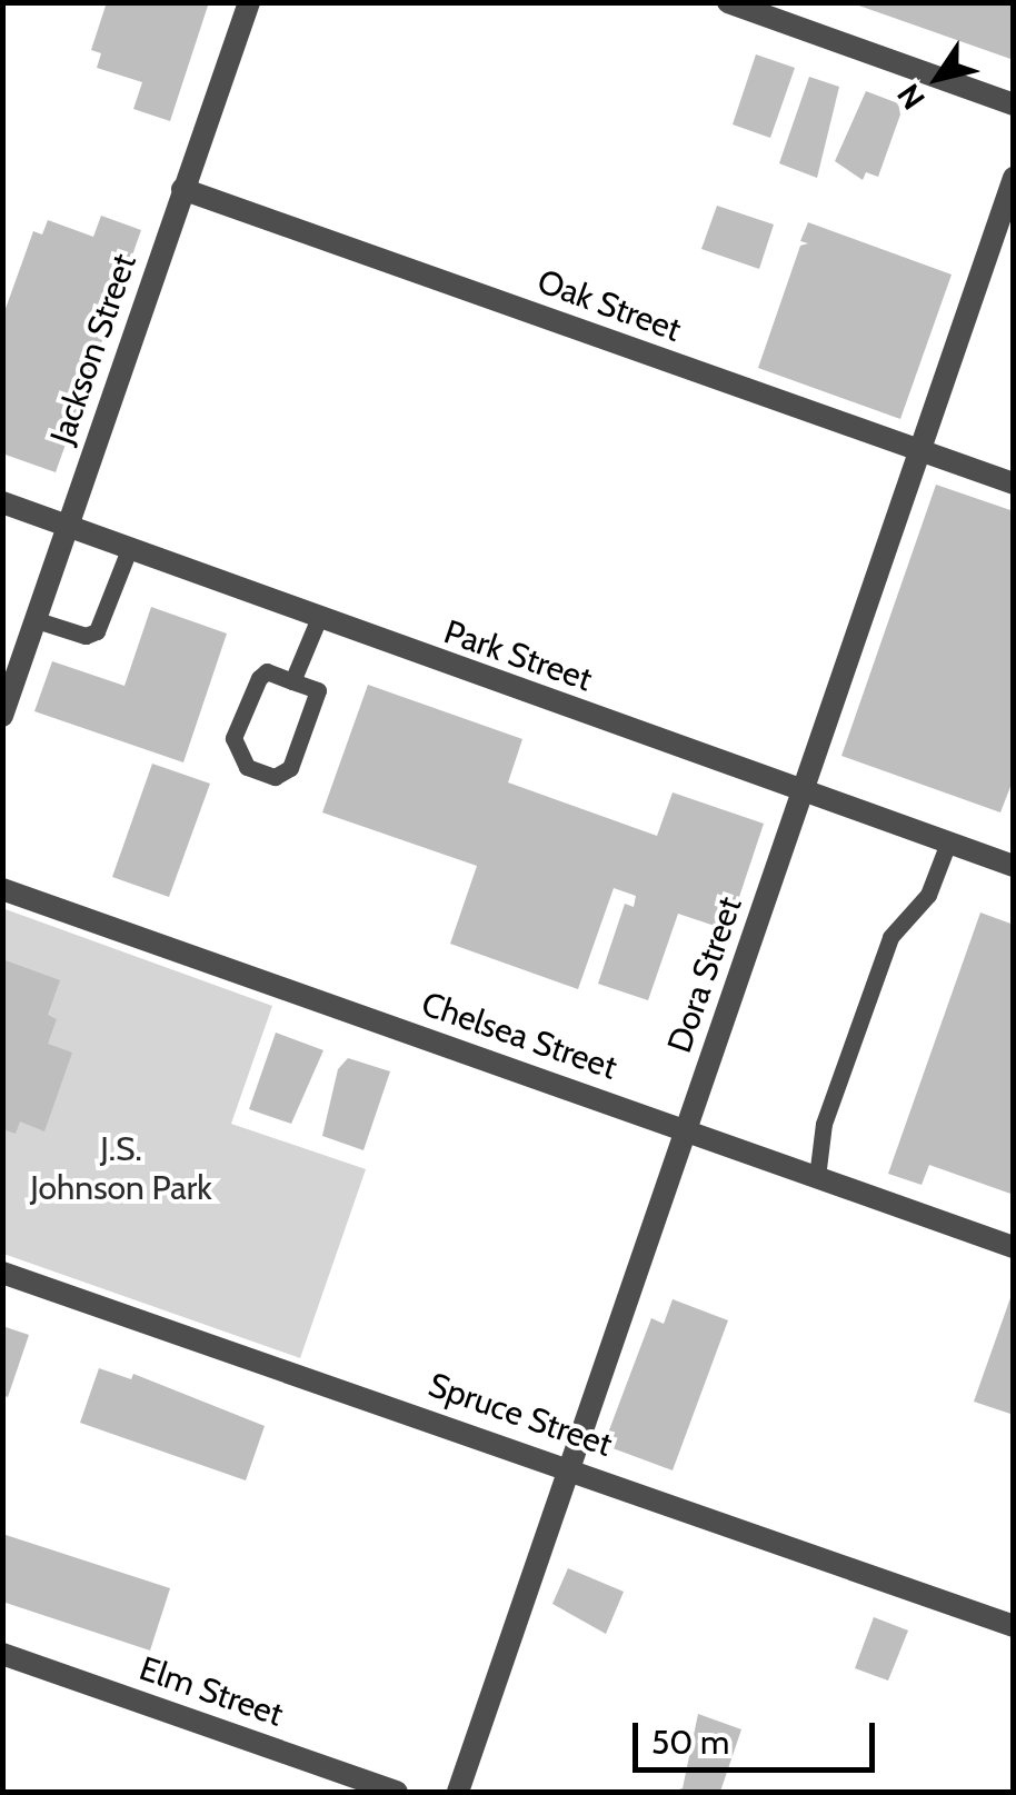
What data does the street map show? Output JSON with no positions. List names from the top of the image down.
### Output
{
  "streets": {
    "street": [
      "Oak Street",
      "Jackson Street",
      "Park Street",
      "Dora Street",
      "Chelsea Street",
      "Spruce Street",
      "Elm Street"
    ]
  },
  "crossings": [
    ["Oak Street", "Jackson Street"],
    ["Oak Street", "Dora Street"],
    ["Jackson Street", "Park Street"],
    ["Park Street", "Dora Street"],
    ["Dora Street", "Chelsea Street"],
    ["Dora Street", "Spruce Street"]
  ],
  "parks": ["J.S. Johnson Park"],
  "scale_bar": "50 m",
  "north": "bottom left"
}
